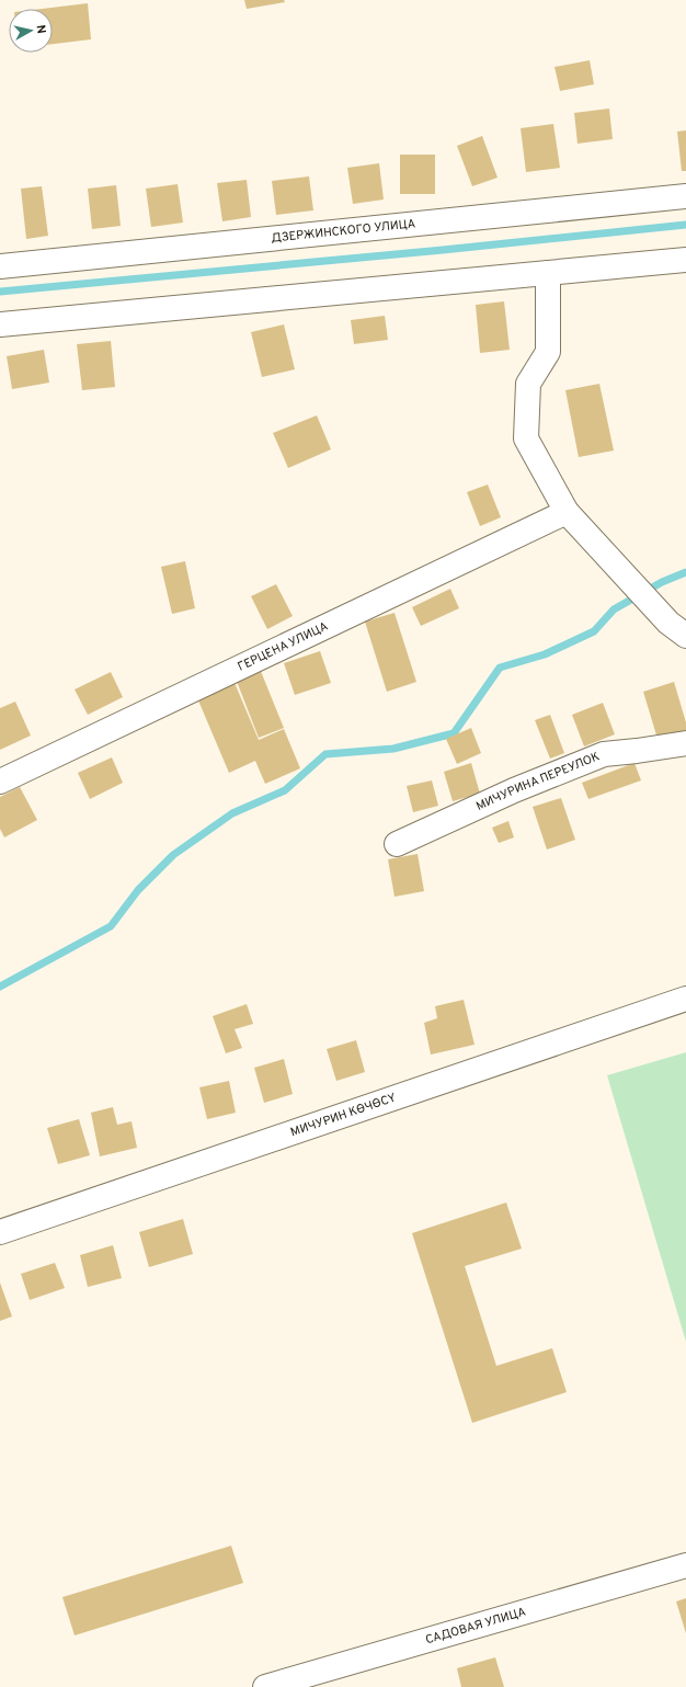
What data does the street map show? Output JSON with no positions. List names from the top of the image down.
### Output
{
  "streets": {
    "street": [
      "ДЗЕРЖИНСКОГО УЛИЦА",
      "ГЕРЦЕНА УЛИЦА",
      "МИЧУРИНА ПЕРЕУЛОК",
      "МИЧУРИН КӨЧӨСҮ",
      "САДОВАЯ УЛИЦА"
    ]
  },
  "north": "right"
}
